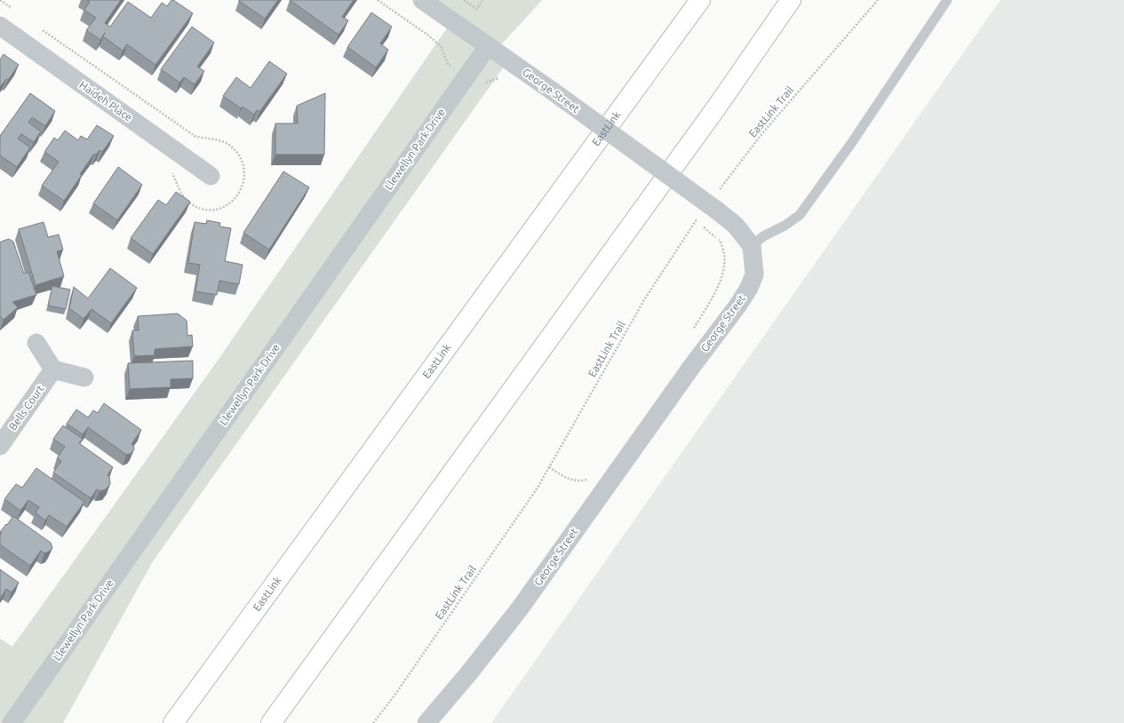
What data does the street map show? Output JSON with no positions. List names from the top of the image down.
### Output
{
  "streets": {
    "highway": ["EastLink"],
    "street": [
      "George Street",
      "Haideh Place",
      "Llewellyn Park Drive",
      "Bells Court"
    ],
    "path": ["EastLink Trail"]
  },
  "crossings": [
    ["George Street", "EastLink Trail"],
    ["George Street", "Llewellyn Park Drive"]
  ]
}
